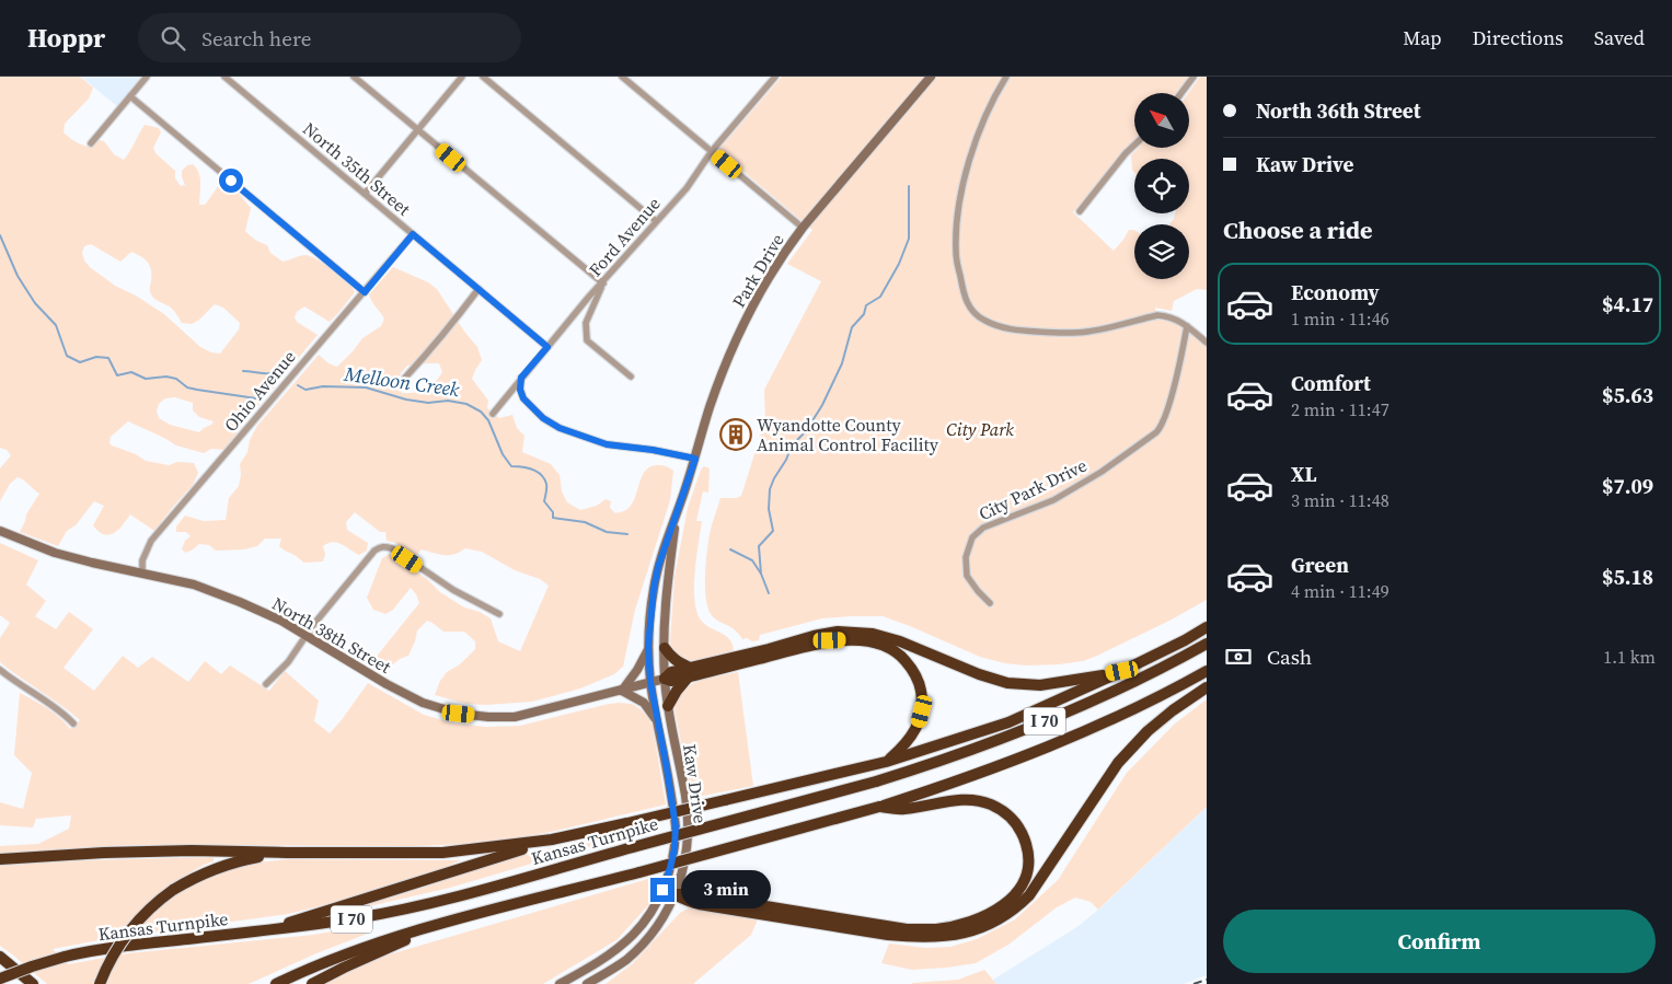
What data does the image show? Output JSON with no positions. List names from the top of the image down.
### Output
{
  "streets": {
    "highway": ["I 70", "Kansas Turnpike"],
    "main road": ["Park Drive", "North 38th Street", "Kaw Drive"],
    "street": [
      "North 35th Street",
      "Ford Avenue",
      "Ohio Avenue",
      "City Park Drive"
    ]
  },
  "crossings": [
    ["North 35th Street", "Ford Avenue"],
    ["North 35th Street", "Ohio Avenue"],
    ["Park Drive", "North 38th Street"],
    ["Park Drive", "Kaw Drive"],
    ["Ohio Avenue", "North 38th Street"],
    ["North 38th Street", "Kaw Drive"]
  ],
  "water": ["Melloon Creek"],
  "parks": ["City Park"],
  "places": {
    "building": ["Wyandotte County Animal Control Facility"]
  },
  "north": "top left",
  "page": {
    "header": "Hoppr",
    "search": "Search here",
    "nav": ["Map", "Directions", "Saved"],
    "banner": ["North 36th Street", "Kaw Drive"],
    "heading": "Choose a ride",
    "list": [
      {
        "name": "Economy",
        "note": "1 min · 11:46",
        "value": "$4.17"
      },
      {
        "name": "Comfort",
        "note": "2 min · 11:47",
        "value": "$5.63"
      },
      {
        "name": "XL",
        "note": "3 min · 11:48",
        "value": "$7.09"
      },
      {
        "name": "Green",
        "note": "4 min · 11:49",
        "value": "$5.18"
      }
    ],
    "pay": ["Cash", "1.1 km"],
    "bubble": "3 min",
    "buttons": "Confirm"
  }
}
